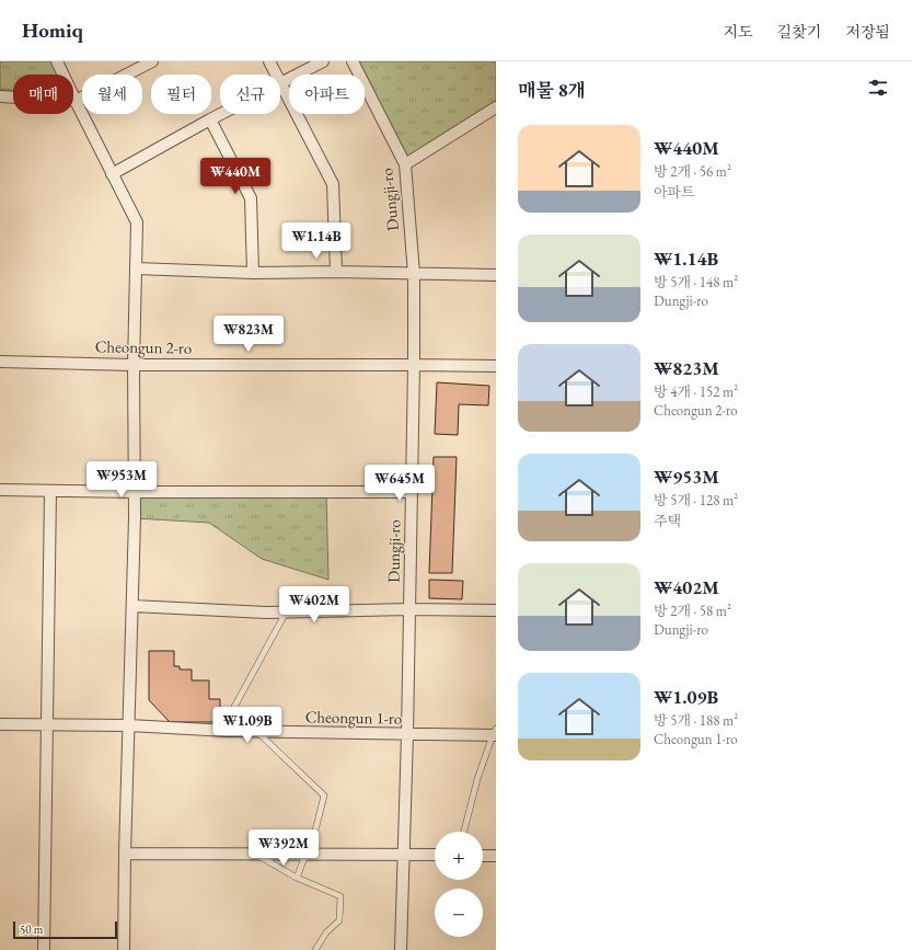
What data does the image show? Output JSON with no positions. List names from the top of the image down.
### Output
{
  "streets": {
    "street": ["Dungji-ro", "Cheongun 2-ro", "Cheongun 1-ro"]
  },
  "crossings": [
    ["Dungji-ro", "Cheongun 2-ro"],
    ["Dungji-ro", "Cheongun 1-ro"]
  ],
  "scale_bar": "50 m",
  "page": {
    "header": "Homiq",
    "nav": ["지도", "길찾기", "저장됨"],
    "heading": "매물 8개",
    "chip": [
      "매매",
      "월세",
      "필터",
      "신규",
      "아파트"
    ],
    "list": [
      {
        "name": "₩440M",
        "note": "방 2개 · 56 m² · 아파트"
      },
      {
        "name": "₩1.14B",
        "note": "방 5개 · 148 m² · Dungji-ro"
      },
      {
        "name": "₩823M",
        "note": "방 4개 · 152 m² · Cheongun 2-ro"
      },
      {
        "name": "₩953M",
        "note": "방 5개 · 128 m² · 주택"
      },
      {
        "name": "₩402M",
        "note": "방 2개 · 58 m² · Dungji-ro"
      },
      {
        "name": "₩1.09B",
        "note": "방 5개 · 188 m² · Cheongun 1-ro"
      }
    ],
    "price": [
      "₩440M",
      "₩1.14B",
      "₩823M",
      "₩953M",
      "₩645M",
      "₩402M",
      "₩1.09B",
      "₩392M"
    ],
    "map_buttons": ["+", "−"],
    "scale": "50 m"
  }
}
